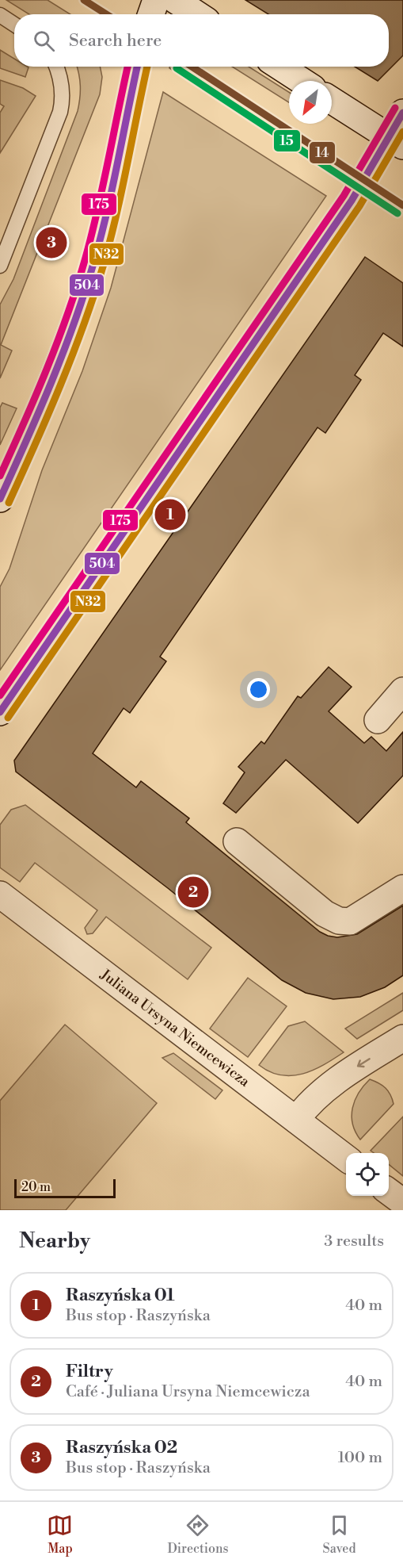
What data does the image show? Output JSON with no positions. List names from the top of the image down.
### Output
{
  "streets": {
    "main road": ["Juliana Ursyna Niemcewicza"]
  },
  "lines": [
    "transit line 14",
    "transit line 504",
    "transit line N32",
    "transit line 175",
    "transit line 15"
  ],
  "scale_bar": "20 m",
  "north": "bottom left",
  "page": {
    "search": "Search here",
    "pins": ["3", "1", "2"],
    "scale": "20 m",
    "heading": ["Nearby", "3 results"],
    "list": [
      {
        "mark": "1",
        "name": "Raszyńska 01",
        "note": "Bus stop · Raszyńska",
        "value": "40 m"
      },
      {
        "mark": "2",
        "name": "Filtry",
        "note": "Café · Juliana Ursyna Niemcewicza",
        "value": "40 m"
      },
      {
        "mark": "3",
        "name": "Raszyńska 02",
        "note": "Bus stop · Raszyńska",
        "value": "100 m"
      }
    ],
    "nav": ["Map", "Directions", "Saved"]
  }
}
